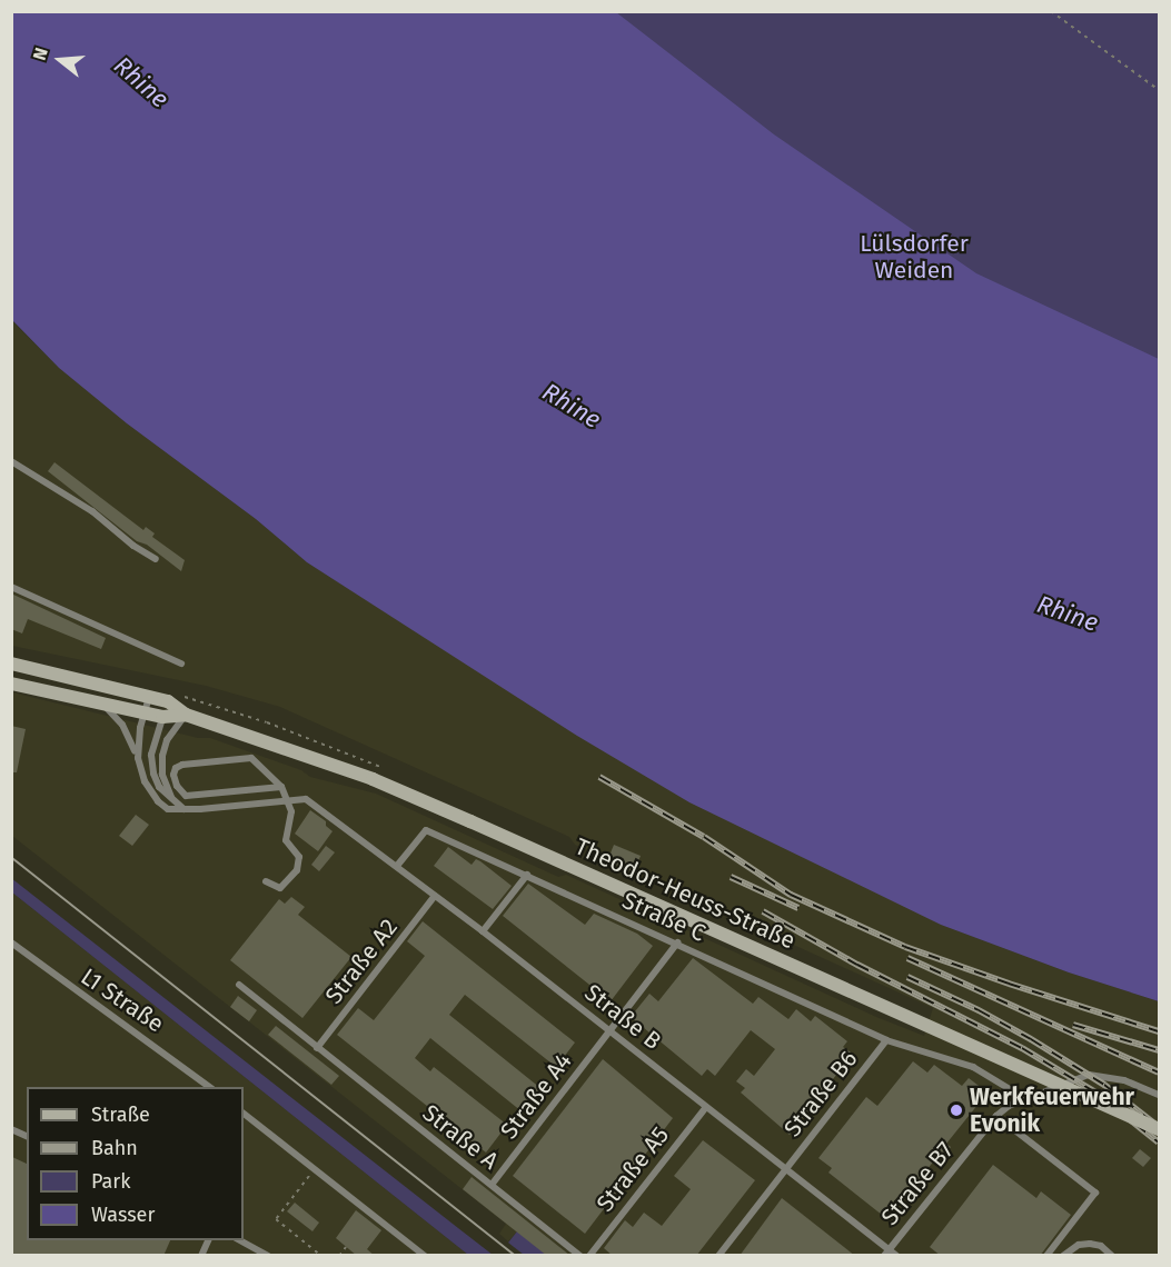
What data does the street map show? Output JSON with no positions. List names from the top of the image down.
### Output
{
  "streets": {
    "main road": ["Theodor-Heuss-Straße"],
    "lane": [
      "Straße C",
      "Straße A2",
      "L1 Straße",
      "Straße B",
      "Straße B6",
      "Straße A4",
      "Straße A",
      "Straße A5",
      "Straße B7"
    ]
  },
  "crossings": [
    ["Straße C", "Straße B"],
    ["Straße C", "Straße B6"],
    ["Straße C", "Straße A4"],
    ["Straße C", "Straße B7"],
    ["Straße A2", "Straße B"],
    ["Straße A2", "Straße A"],
    ["Straße B", "Straße B6"],
    ["Straße B", "Straße A4"],
    ["Straße B", "Straße A5"],
    ["Straße B", "Straße B7"],
    ["Straße A4", "Straße A"]
  ],
  "water": ["Rhine"],
  "parks": ["Lülsdorfer Weiden"],
  "places": ["Werkfeuerwehr Evonik"],
  "legend": [
    "Straße",
    "Bahn",
    "Park",
    "Wasser"
  ],
  "north": "left"
}
